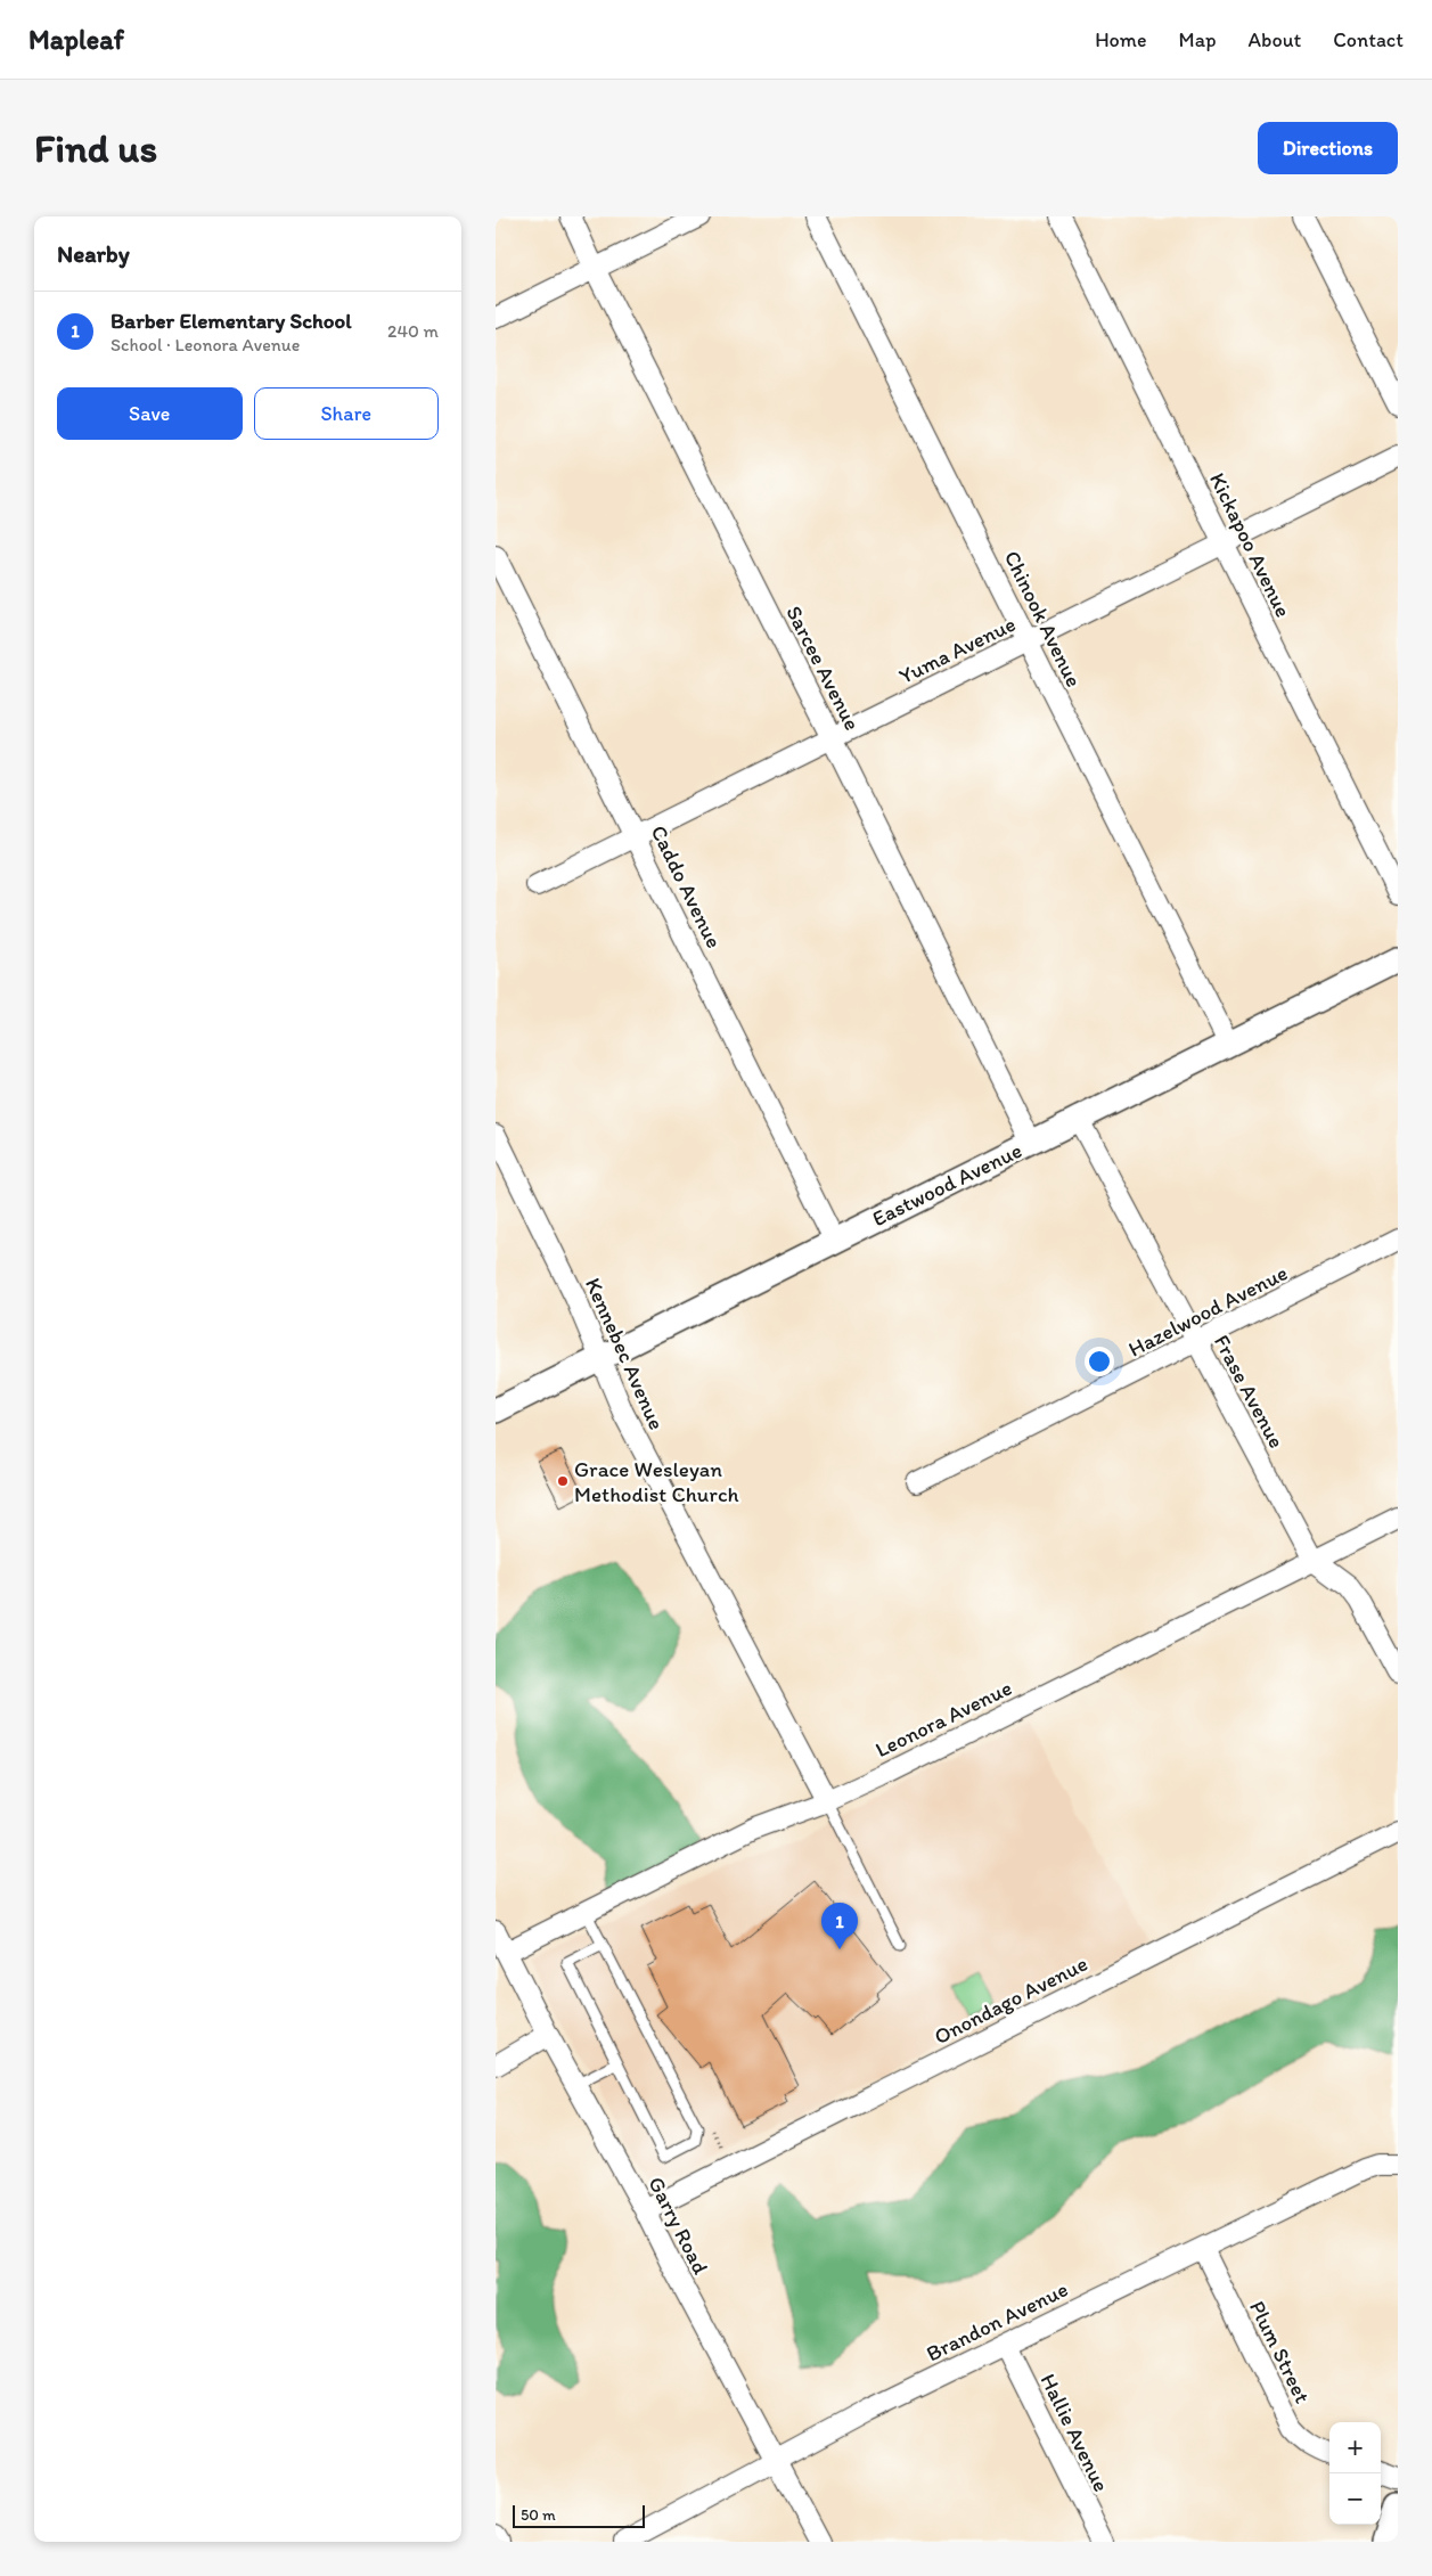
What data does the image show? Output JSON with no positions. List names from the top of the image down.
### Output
{
  "streets": {
    "street": [
      "Kickapoo Avenue",
      "Chinook Avenue",
      "Yuma Avenue",
      "Sarcee Avenue",
      "Caddo Avenue",
      "Eastwood Avenue",
      "Hazelwood Avenue",
      "Kennebec Avenue",
      "Frase Avenue",
      "Leonora Avenue",
      "Onondago Avenue",
      "Garry Road",
      "Brandon Avenue",
      "Plum Street",
      "Hallie Avenue"
    ]
  },
  "crossings": [
    ["Kickapoo Avenue", "Yuma Avenue"],
    ["Chinook Avenue", "Yuma Avenue"],
    ["Chinook Avenue", "Eastwood Avenue"],
    ["Yuma Avenue", "Sarcee Avenue"],
    ["Yuma Avenue", "Caddo Avenue"],
    ["Sarcee Avenue", "Eastwood Avenue"],
    ["Caddo Avenue", "Eastwood Avenue"],
    ["Eastwood Avenue", "Kennebec Avenue"],
    ["Eastwood Avenue", "Frase Avenue"],
    ["Hazelwood Avenue", "Frase Avenue"],
    ["Kennebec Avenue", "Leonora Avenue"],
    ["Frase Avenue", "Leonora Avenue"],
    ["Leonora Avenue", "Garry Road"],
    ["Onondago Avenue", "Garry Road"],
    ["Garry Road", "Brandon Avenue"],
    ["Brandon Avenue", "Plum Street"],
    ["Brandon Avenue", "Hallie Avenue"]
  ],
  "places": ["Grace Wesleyan Methodist Church"],
  "scale_bar": "50 m",
  "page": {
    "header": "Mapleaf",
    "nav": [
      "Home",
      "Map",
      "About",
      "Contact"
    ],
    "buttons": [
      "Directions",
      ["Save", "Share"]
    ],
    "title": "Find us",
    "heading": "Nearby",
    "list": [
      {
        "mark": "1",
        "name": "Barber Elementary School",
        "note": "School · Leonora Avenue",
        "value": "240 m"
      }
    ],
    "pins": "1",
    "map_buttons": ["+", "−"],
    "scale": "50 m"
  }
}
